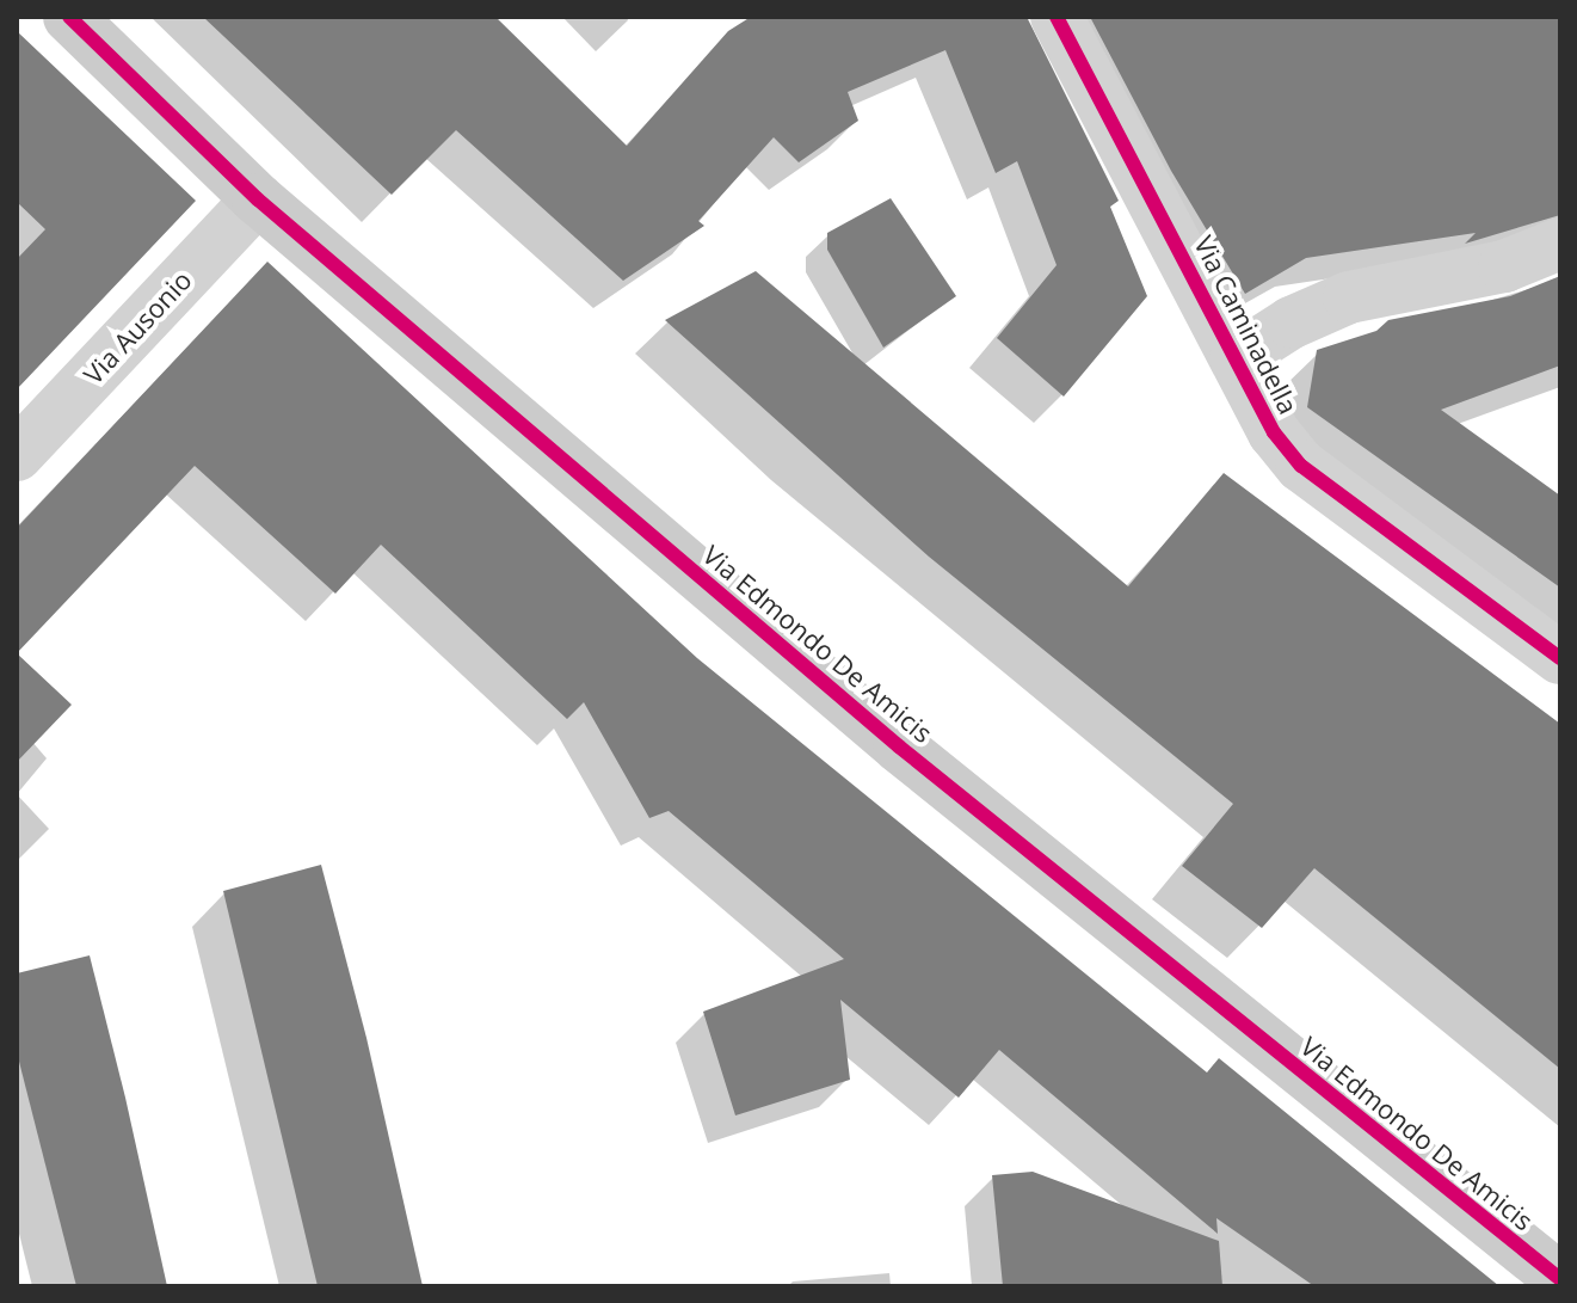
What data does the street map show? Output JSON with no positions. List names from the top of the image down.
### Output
{
  "streets": {
    "street": ["Via Caminadella", "Via Ausonio", "Via Edmondo De Amicis"]
  },
  "crossings": [
    ["Via Ausonio", "Via Edmondo De Amicis"]
  ]
}
